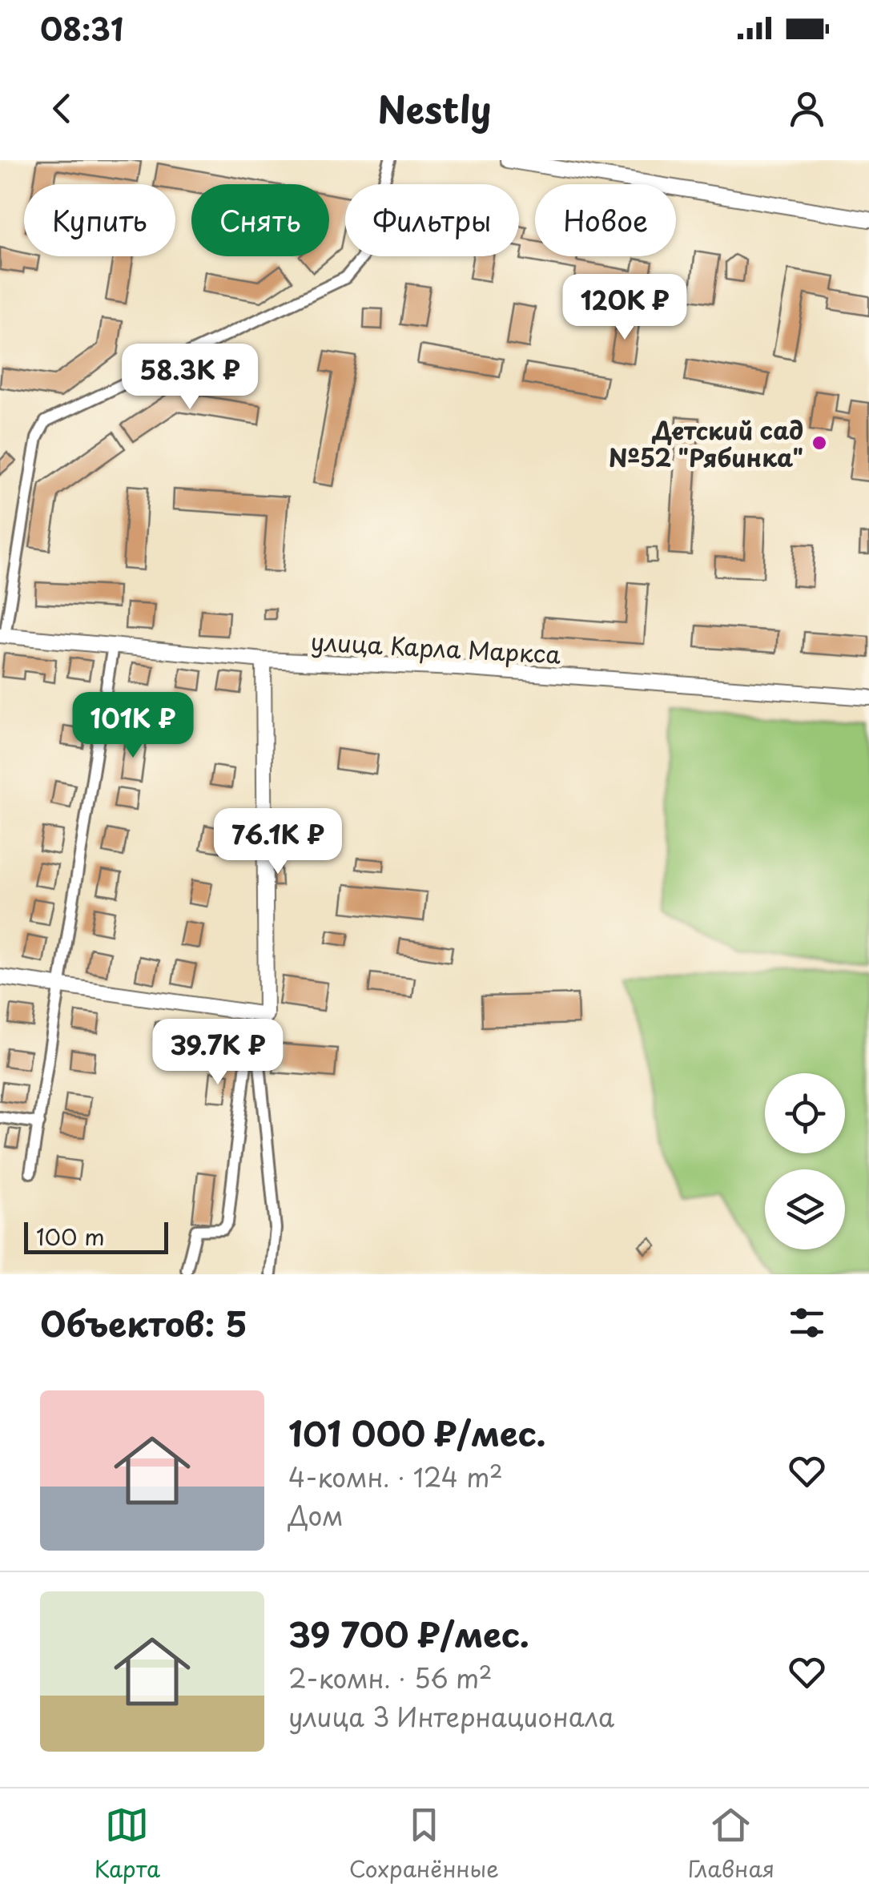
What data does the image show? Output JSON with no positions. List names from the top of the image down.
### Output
{
  "streets": {
    "main road": ["улица Карла Маркса"]
  },
  "places": ["Детский сад №52 \"Рябинка\""],
  "scale_bar": "100 m",
  "page": {
    "status": "08:31",
    "header": "Nestly",
    "chip": [
      "Купить",
      "Снять",
      "Фильтры",
      "Новое"
    ],
    "price": [
      "120K ₽",
      "58.3K ₽",
      "101K ₽",
      "76.1K ₽",
      "39.7K ₽"
    ],
    "scale": "100 m",
    "heading": "Объектов: 5",
    "list": [
      {
        "name": "101 000 ₽/мес.",
        "note": "4-комн. · 124 m² · Дом"
      },
      {
        "name": "39 700 ₽/мес.",
        "note": "2-комн. · 56 m² · улица 3 Интернационала"
      }
    ],
    "tabs": ["Карта", "Сохранённые", "Главная"]
  }
}
